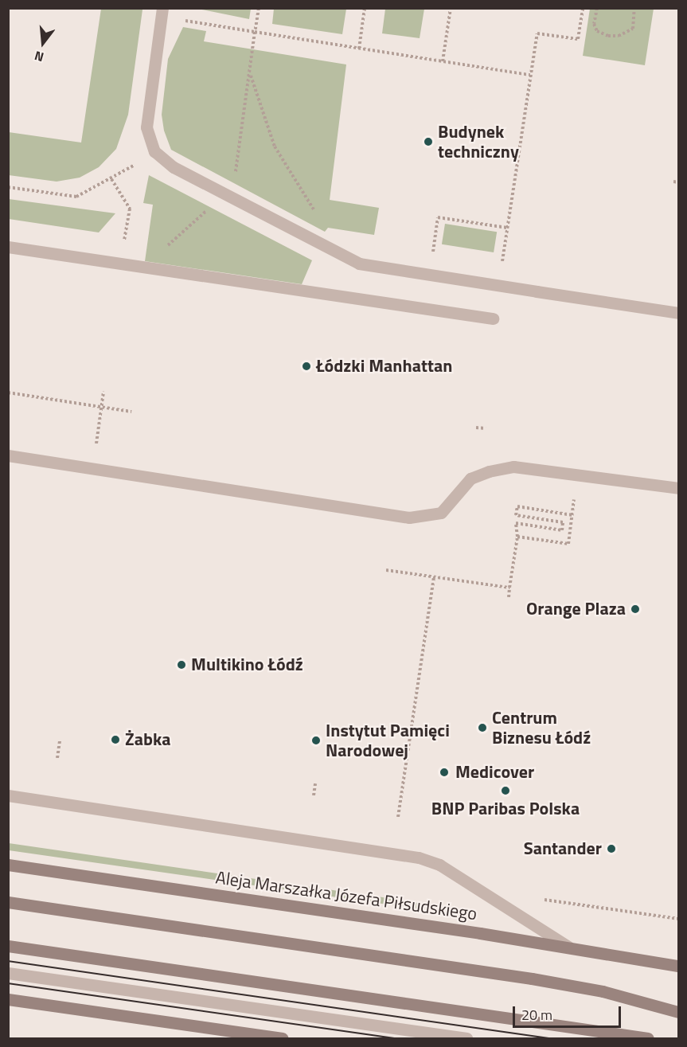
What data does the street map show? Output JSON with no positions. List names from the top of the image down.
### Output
{
  "streets": {
    "main road": ["Aleja Marszałka Józefa Piłsudskiego"]
  },
  "places": [
    "Budynek techniczny",
    "Łódzki Manhattan",
    "Orange Plaza",
    "Multikino Łódź",
    "Centrum Biznesu Łódź",
    "Żabka",
    "Instytut Pamięci Narodowej",
    "Medicover",
    "BNP Paribas Polska",
    "Santander"
  ],
  "scale_bar": "20 m",
  "north": "bottom"
}
